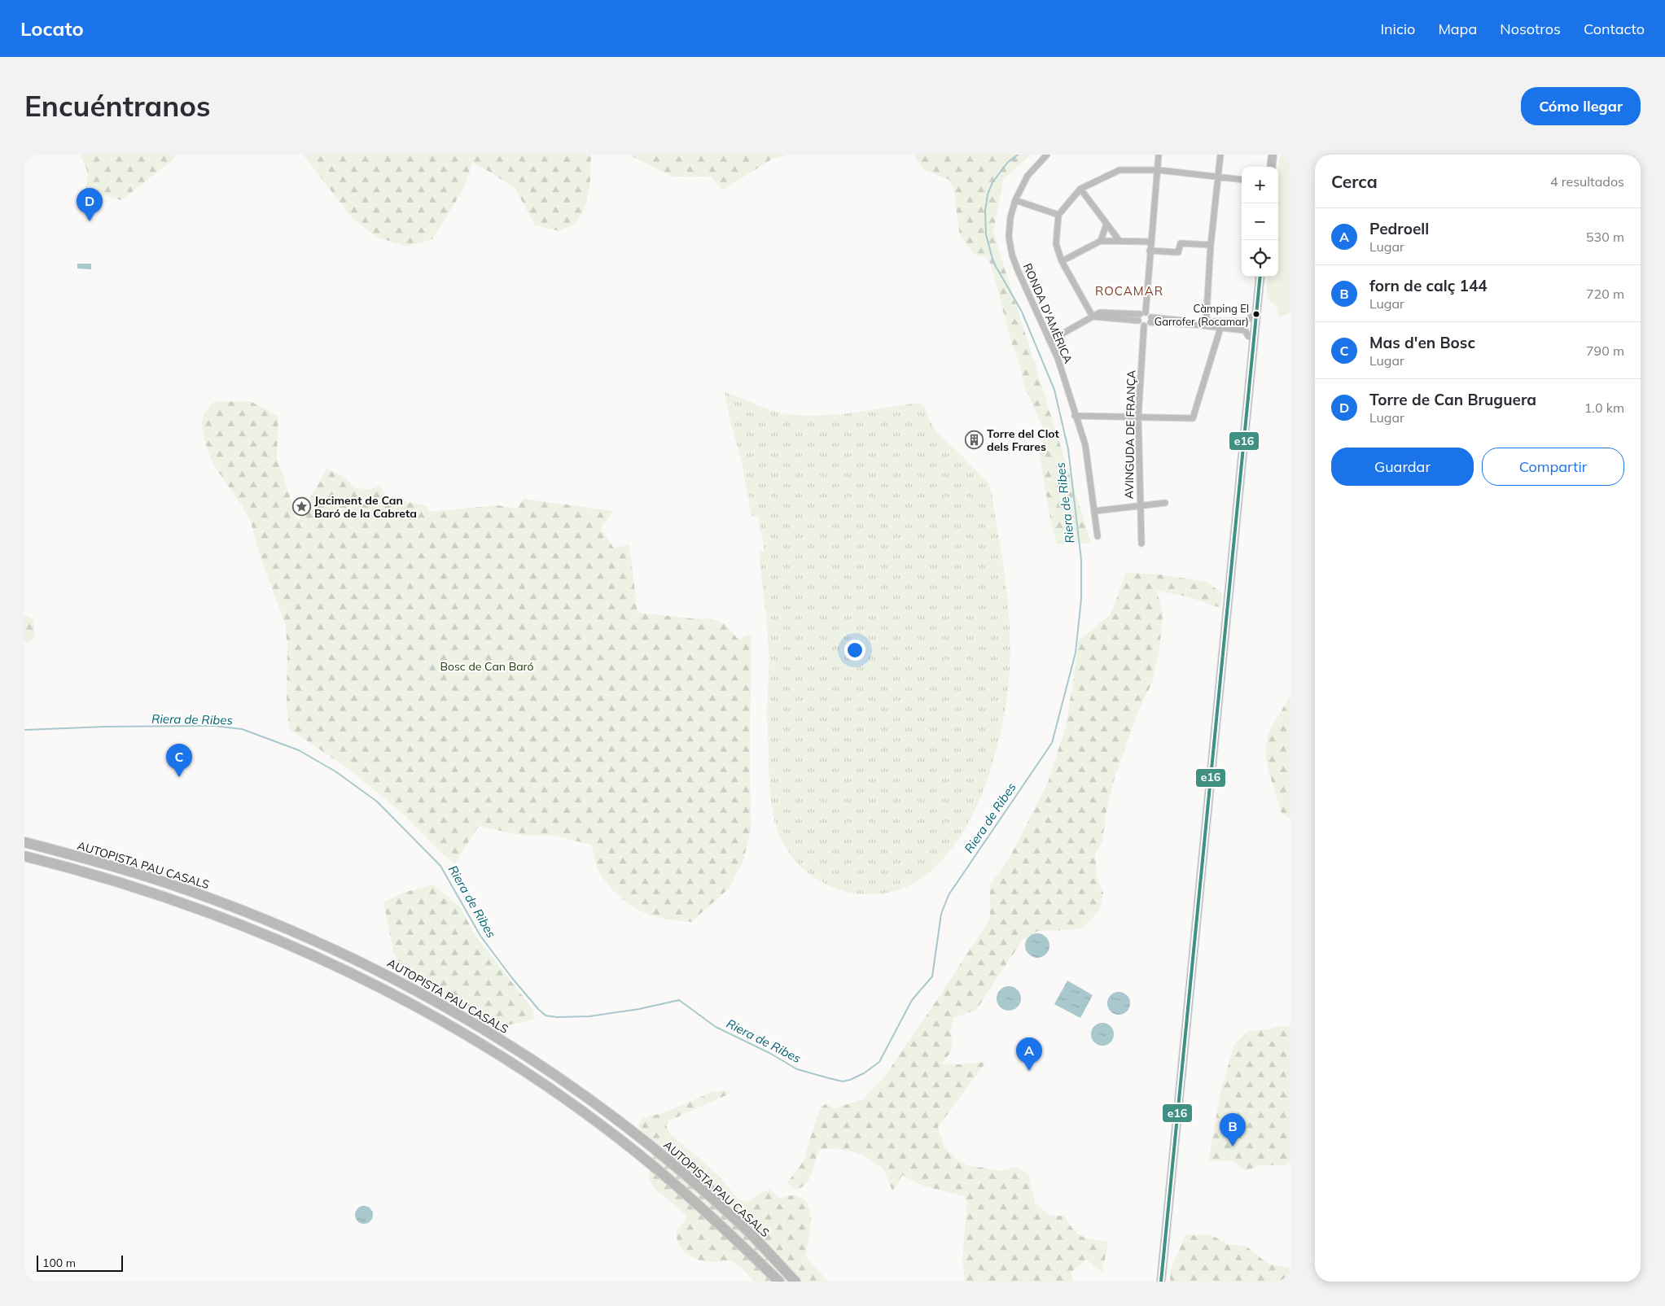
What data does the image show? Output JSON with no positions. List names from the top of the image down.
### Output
{
  "streets": {
    "highway": ["AUTOPISTA PAU CASALS"],
    "street": ["RONDA D'AMÈRICA", "AVINGUDA DE FRANÇA"]
  },
  "districts": ["ROCAMAR"],
  "water": ["Riera de Ribes"],
  "parks": ["Bosc de Can Baró"],
  "places": {
    "other": ["Càmping El Garrofer (Rocamar)"],
    "building": ["Torre del Clot dels Frares"],
    "place": ["Jaciment de Can Baró de la Cabreta"]
  },
  "lines": ["transit line e16"],
  "scale_bar": "100 m",
  "page": {
    "header": "Locato",
    "nav": [
      "Inicio",
      "Mapa",
      "Nosotros",
      "Contacto"
    ],
    "buttons": [
      "Cómo llegar",
      ["Guardar", "Compartir"]
    ],
    "title": "Encuéntranos",
    "heading": ["Cerca", "4 resultados"],
    "map_buttons": ["+", "−"],
    "pins": [
      "D",
      "C",
      "A",
      "B"
    ],
    "list": [
      {
        "mark": "A",
        "name": "Pedroell",
        "note": "Lugar",
        "value": "530 m"
      },
      {
        "mark": "B",
        "name": "forn de calç 144",
        "note": "Lugar",
        "value": "720 m"
      },
      {
        "mark": "C",
        "name": "Mas d'en Bosc",
        "note": "Lugar",
        "value": "790 m"
      },
      {
        "mark": "D",
        "name": "Torre de Can Bruguera",
        "note": "Lugar",
        "value": "1.0 km"
      }
    ],
    "scale": "100 m"
  }
}
